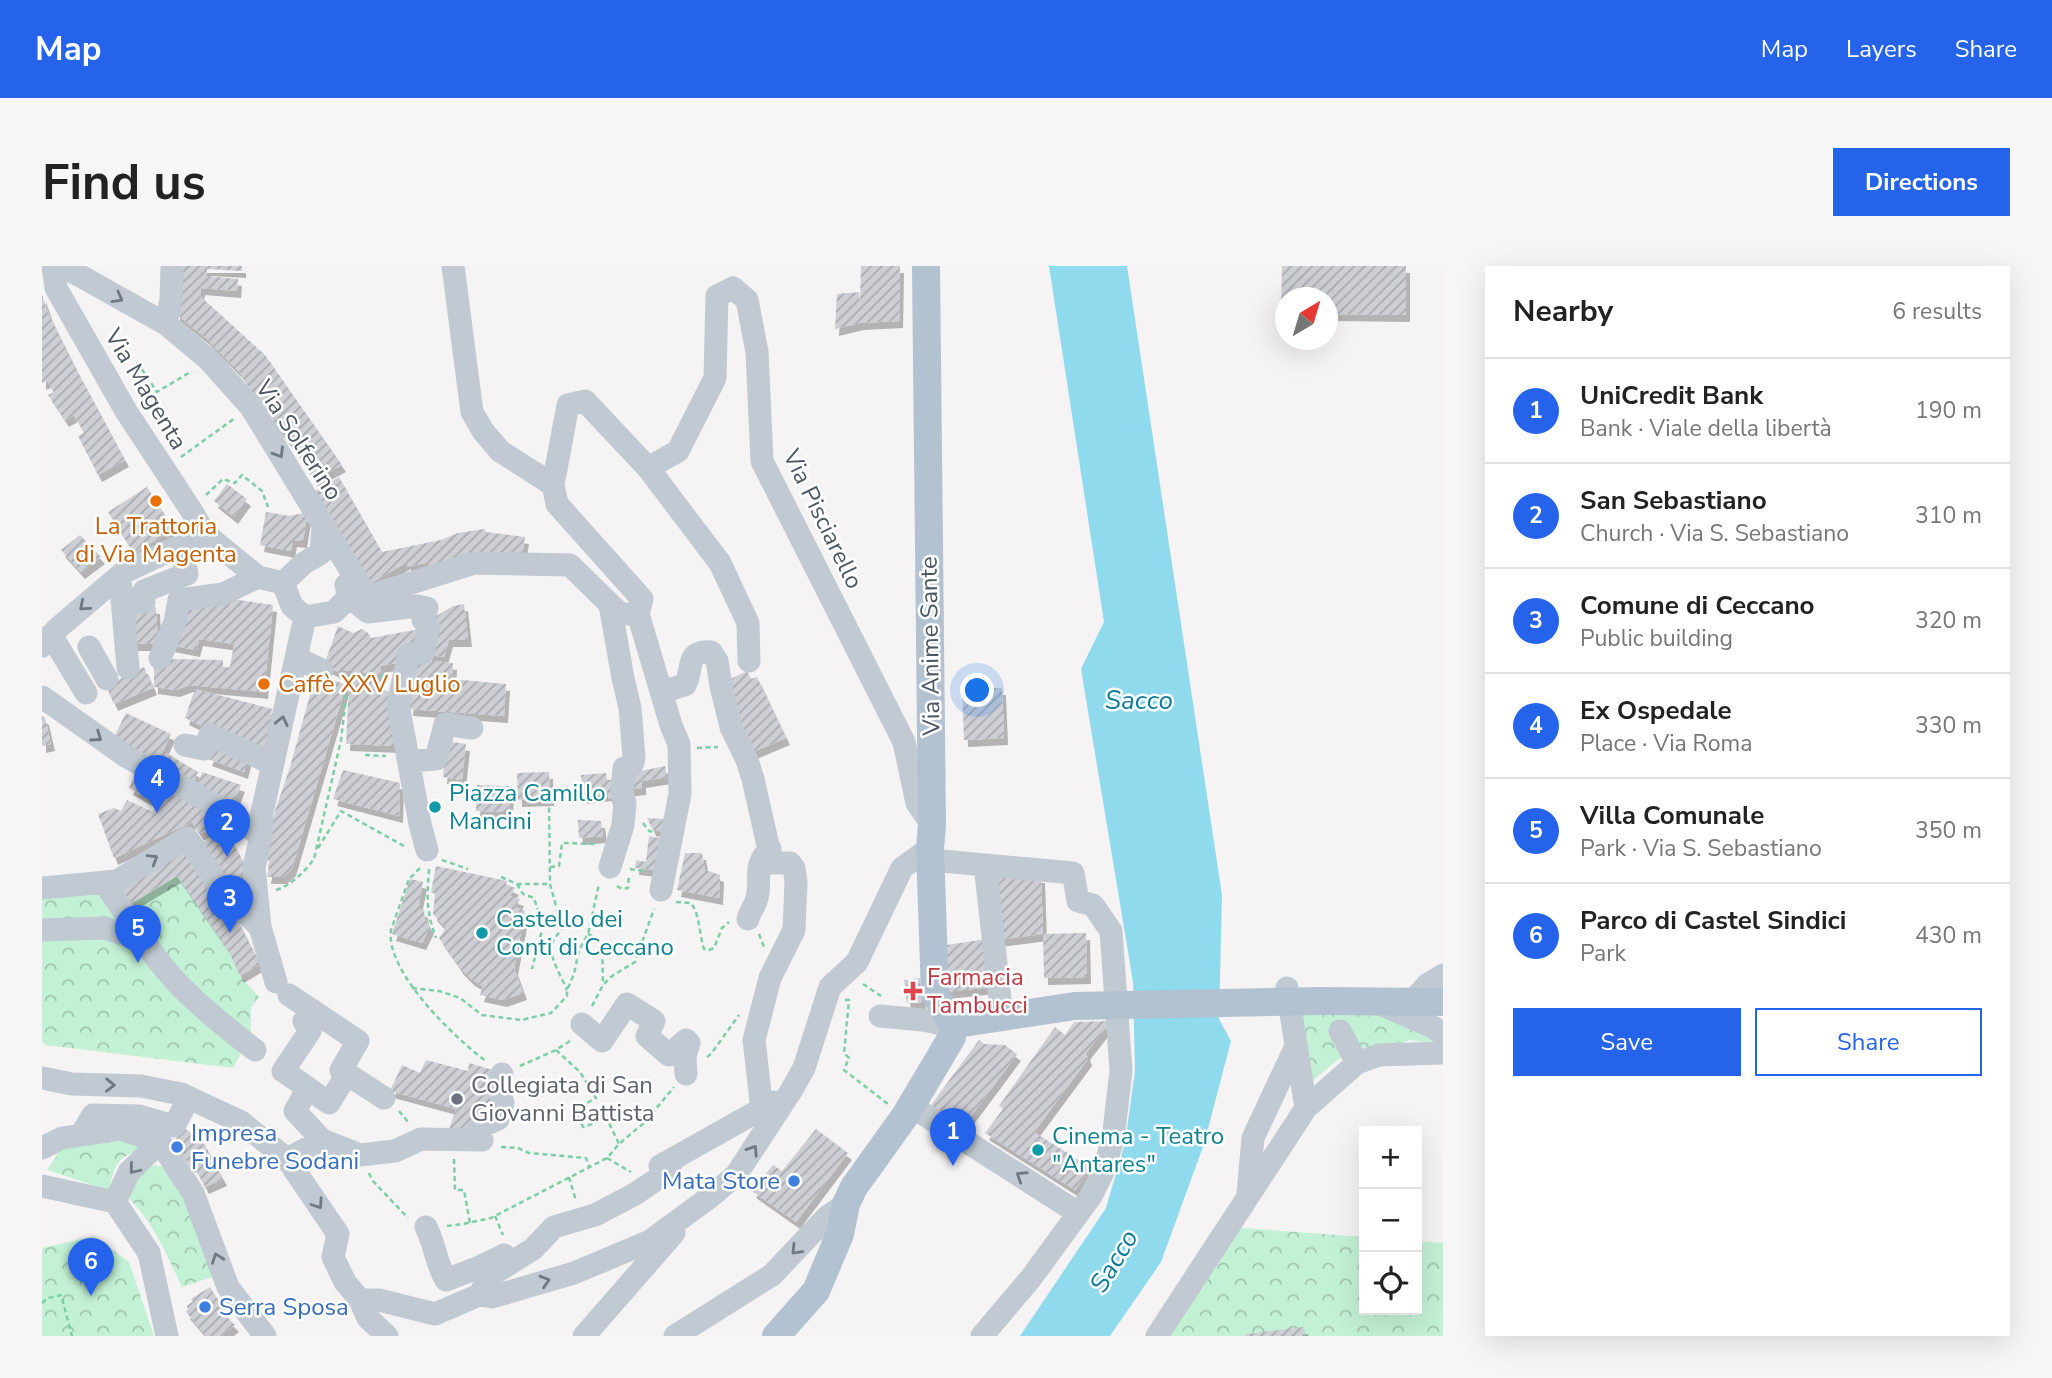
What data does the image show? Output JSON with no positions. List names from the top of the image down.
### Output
{
  "streets": {
    "main road": ["Via Anime Sante"],
    "street": ["Via Magenta", "Via Solferino", "Via Pisciarello"]
  },
  "crossings": [
    ["Via Magenta", "Via Solferino"],
    ["Via Pisciarello", "Via Anime Sante"]
  ],
  "one_way": ["Via Solferino"],
  "water": ["Sacco"],
  "places": {
    "other": [
      "La Trattoria di Via Magenta",
      "Caffè XXV Luglio",
      "Piazza Camillo Mancini",
      "Castello dei Conti di Ceccano",
      "Collegiata di San Giovanni Battista",
      "Impresa Funebre Sodani",
      "Cinema - Teatro \"Antares\"",
      "Mata Store",
      "Serra Sposa"
    ],
    "health": ["Farmacia Tambucci"]
  },
  "north": "top right",
  "page": {
    "header": "Map",
    "nav": ["Map", "Layers", "Share"],
    "buttons": [
      "Directions",
      ["Save", "Share"]
    ],
    "title": "Find us",
    "heading": ["Nearby", "6 results"],
    "list": [
      {
        "mark": "1",
        "name": "UniCredit Bank",
        "note": "Bank · Viale della libertà",
        "value": "190 m"
      },
      {
        "mark": "2",
        "name": "San Sebastiano",
        "note": "Church · Via S. Sebastiano",
        "value": "310 m"
      },
      {
        "mark": "3",
        "name": "Comune di Ceccano",
        "note": "Public building",
        "value": "320 m"
      },
      {
        "mark": "4",
        "name": "Ex Ospedale",
        "note": "Place · Via Roma",
        "value": "330 m"
      },
      {
        "mark": "5",
        "name": "Villa Comunale",
        "note": "Park · Via S. Sebastiano",
        "value": "350 m"
      },
      {
        "mark": "6",
        "name": "Parco di Castel Sindici",
        "note": "Park",
        "value": "430 m"
      }
    ],
    "pins": [
      "4",
      "2",
      "3",
      "5",
      "1",
      "6"
    ],
    "map_buttons": ["+", "−"]
  }
}
